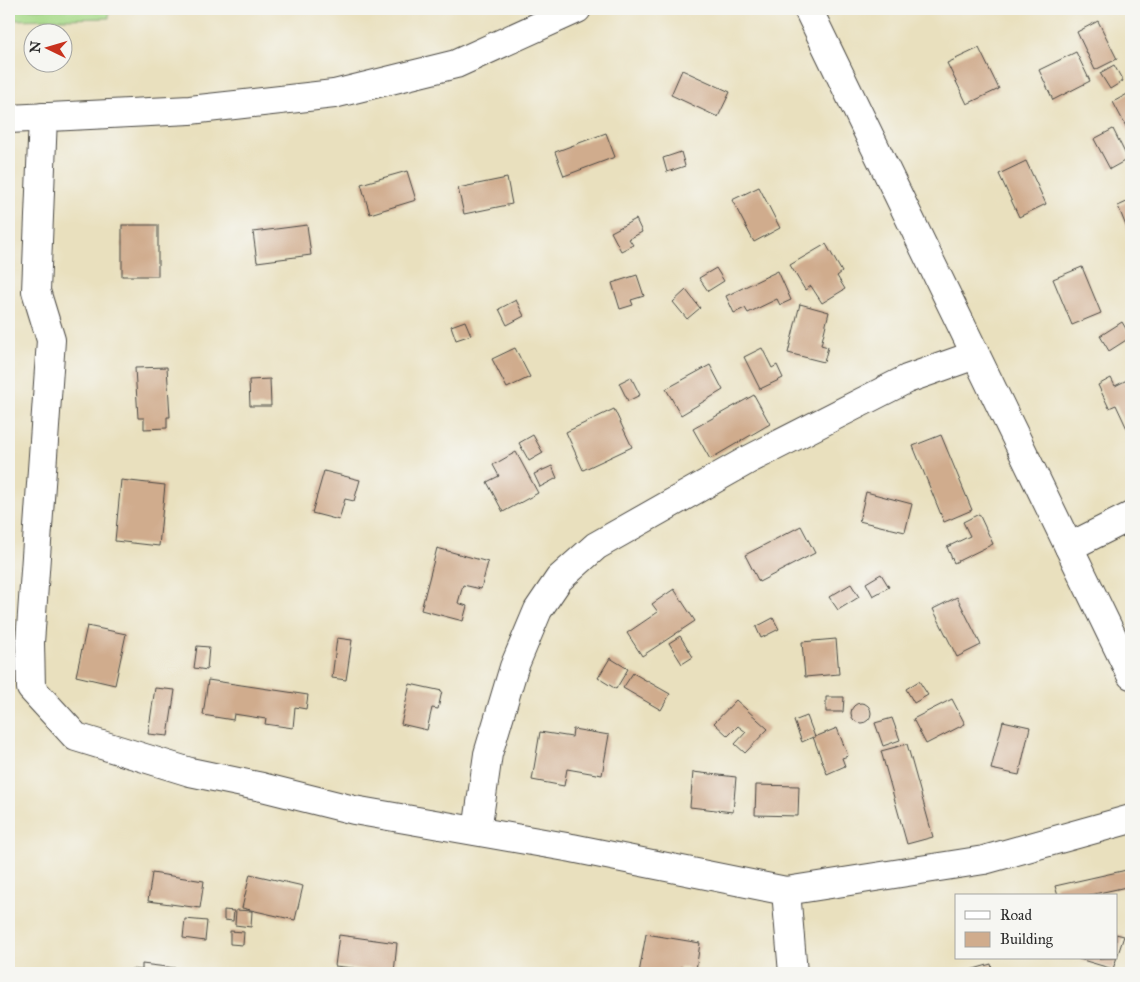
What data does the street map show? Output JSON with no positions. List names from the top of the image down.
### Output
{
  "legend": ["Road", "Building"],
  "north": "left"
}
